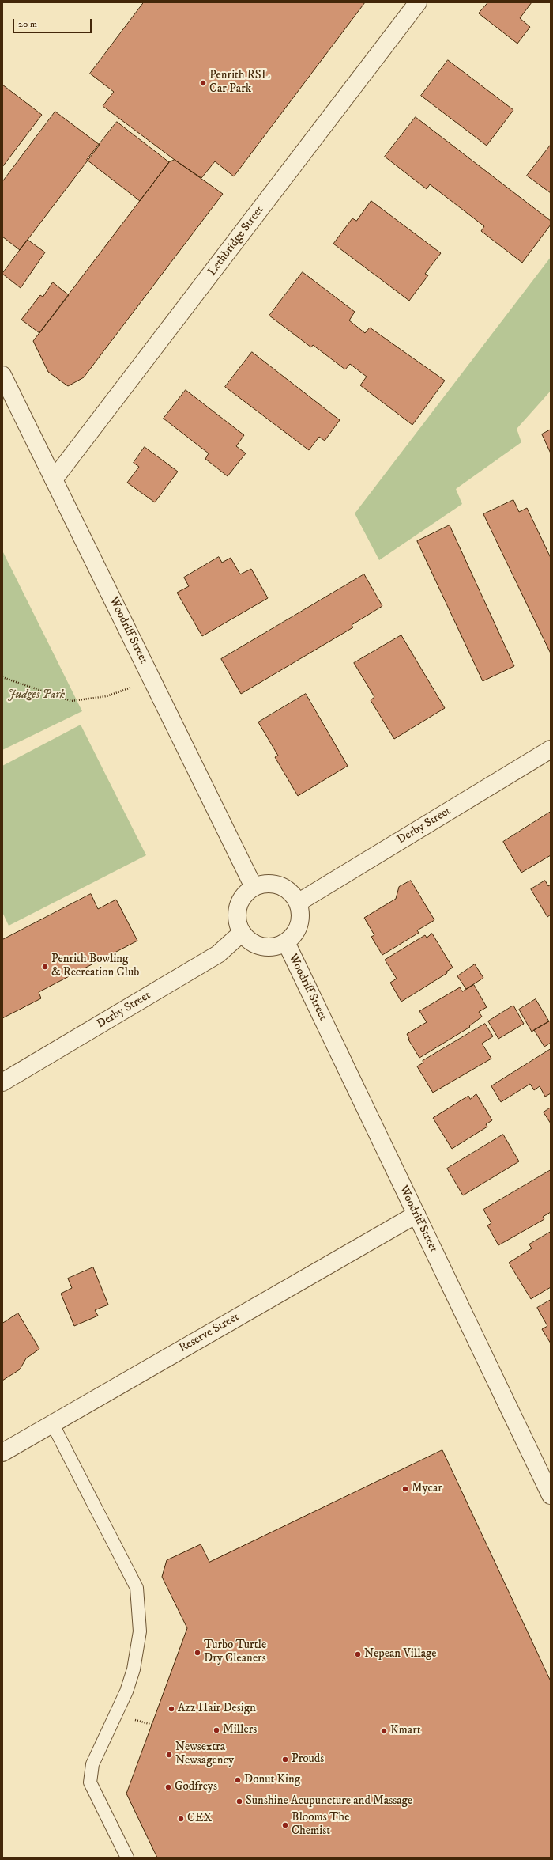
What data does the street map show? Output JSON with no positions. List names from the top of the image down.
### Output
{
  "streets": {
    "street": [
      "Lethbridge Street",
      "Woodriff Street",
      "Derby Street",
      "Reserve Street"
    ]
  },
  "crossings": [
    ["Lethbridge Street", "Woodriff Street"],
    ["Woodriff Street", "Derby Street"],
    ["Woodriff Street", "Reserve Street"]
  ],
  "parks": ["Judges Park"],
  "places": [
    "Penrith RSL Car Park",
    "Penrith Bowling & Recreation Club",
    "Mycar",
    "Turbo Turtle Dry Cleaners",
    "Nepean Village",
    "Azz Hair Design",
    "Millers",
    "Kmart",
    "Newsextra Newsagency",
    "Prouds",
    "Donut King",
    "Godfreys",
    "Sunshine Acupuncture and Massage",
    "CEX",
    "Blooms The Chemist"
  ],
  "scale_bar": "20 m"
}
